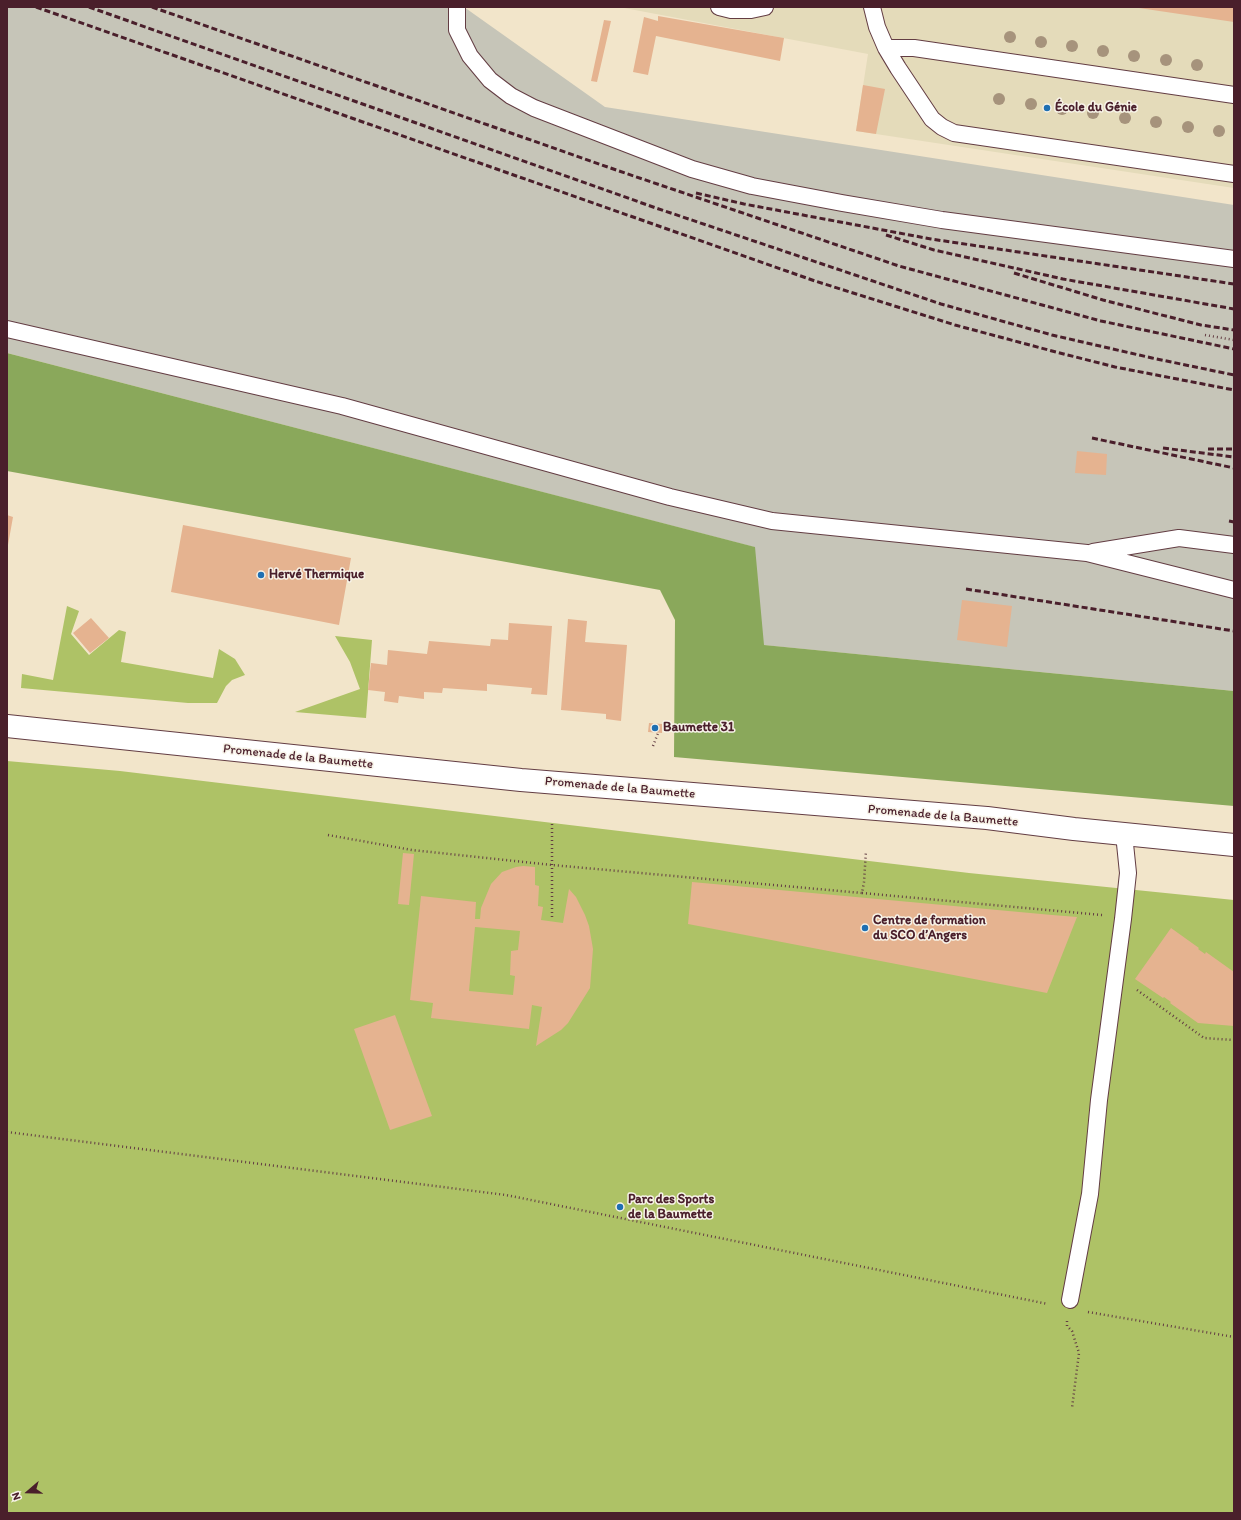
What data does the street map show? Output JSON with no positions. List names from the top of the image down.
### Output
{
  "streets": {
    "street": ["Promenade de la Baumette"]
  },
  "places": [
    "École du Génie",
    "Hervé Thermique",
    "Baumette 31",
    "Centre de formation du SCO d’Angers",
    "Parc des Sports de la Baumette"
  ],
  "north": "left"
}
